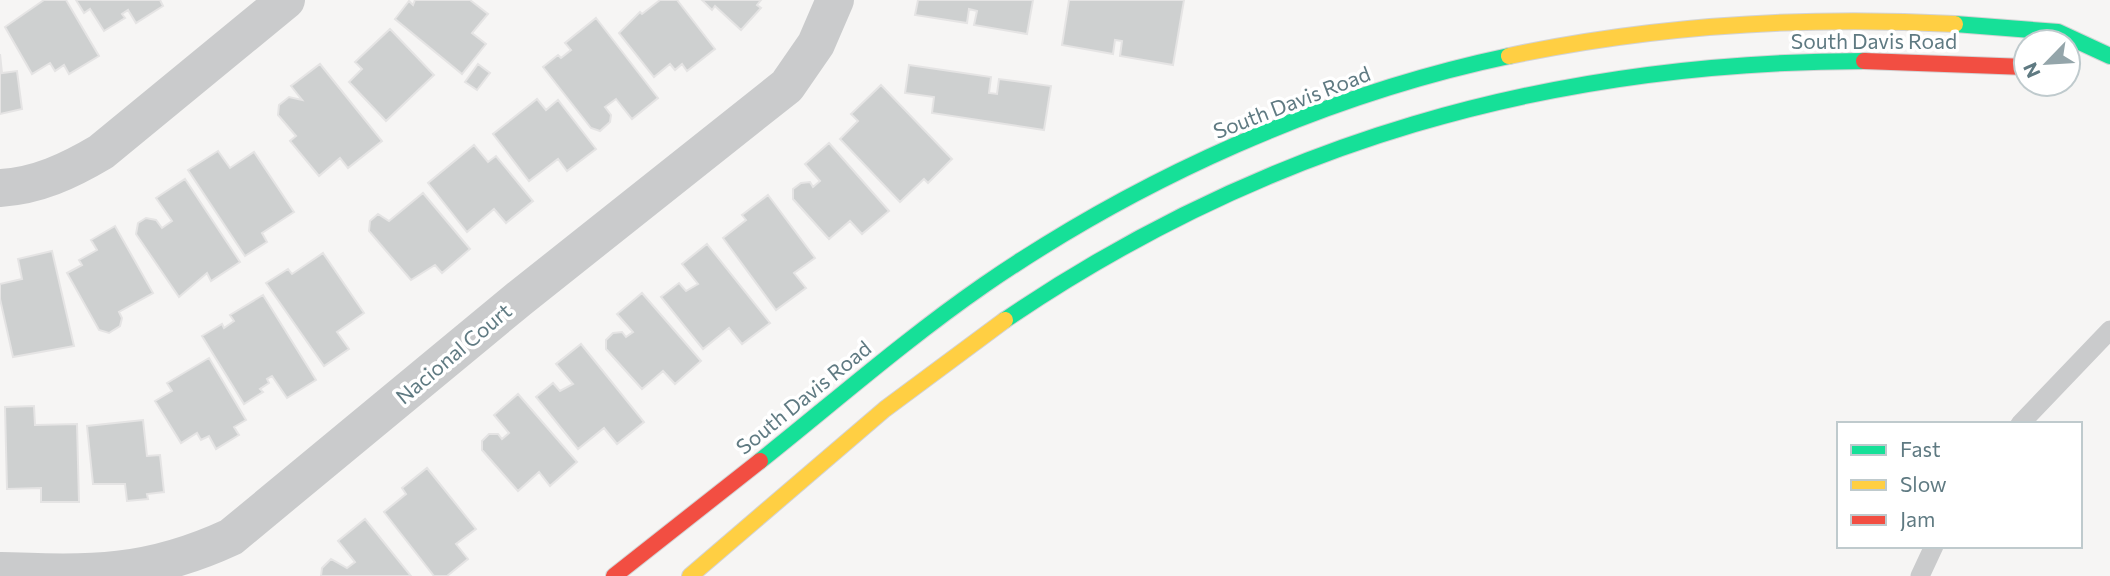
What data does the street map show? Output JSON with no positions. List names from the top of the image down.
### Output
{
  "streets": {
    "main road": ["South Davis Road"],
    "street": ["Nacional Court"]
  },
  "legend": ["Fast", "Slow", "Jam"],
  "north": "bottom left"
}
